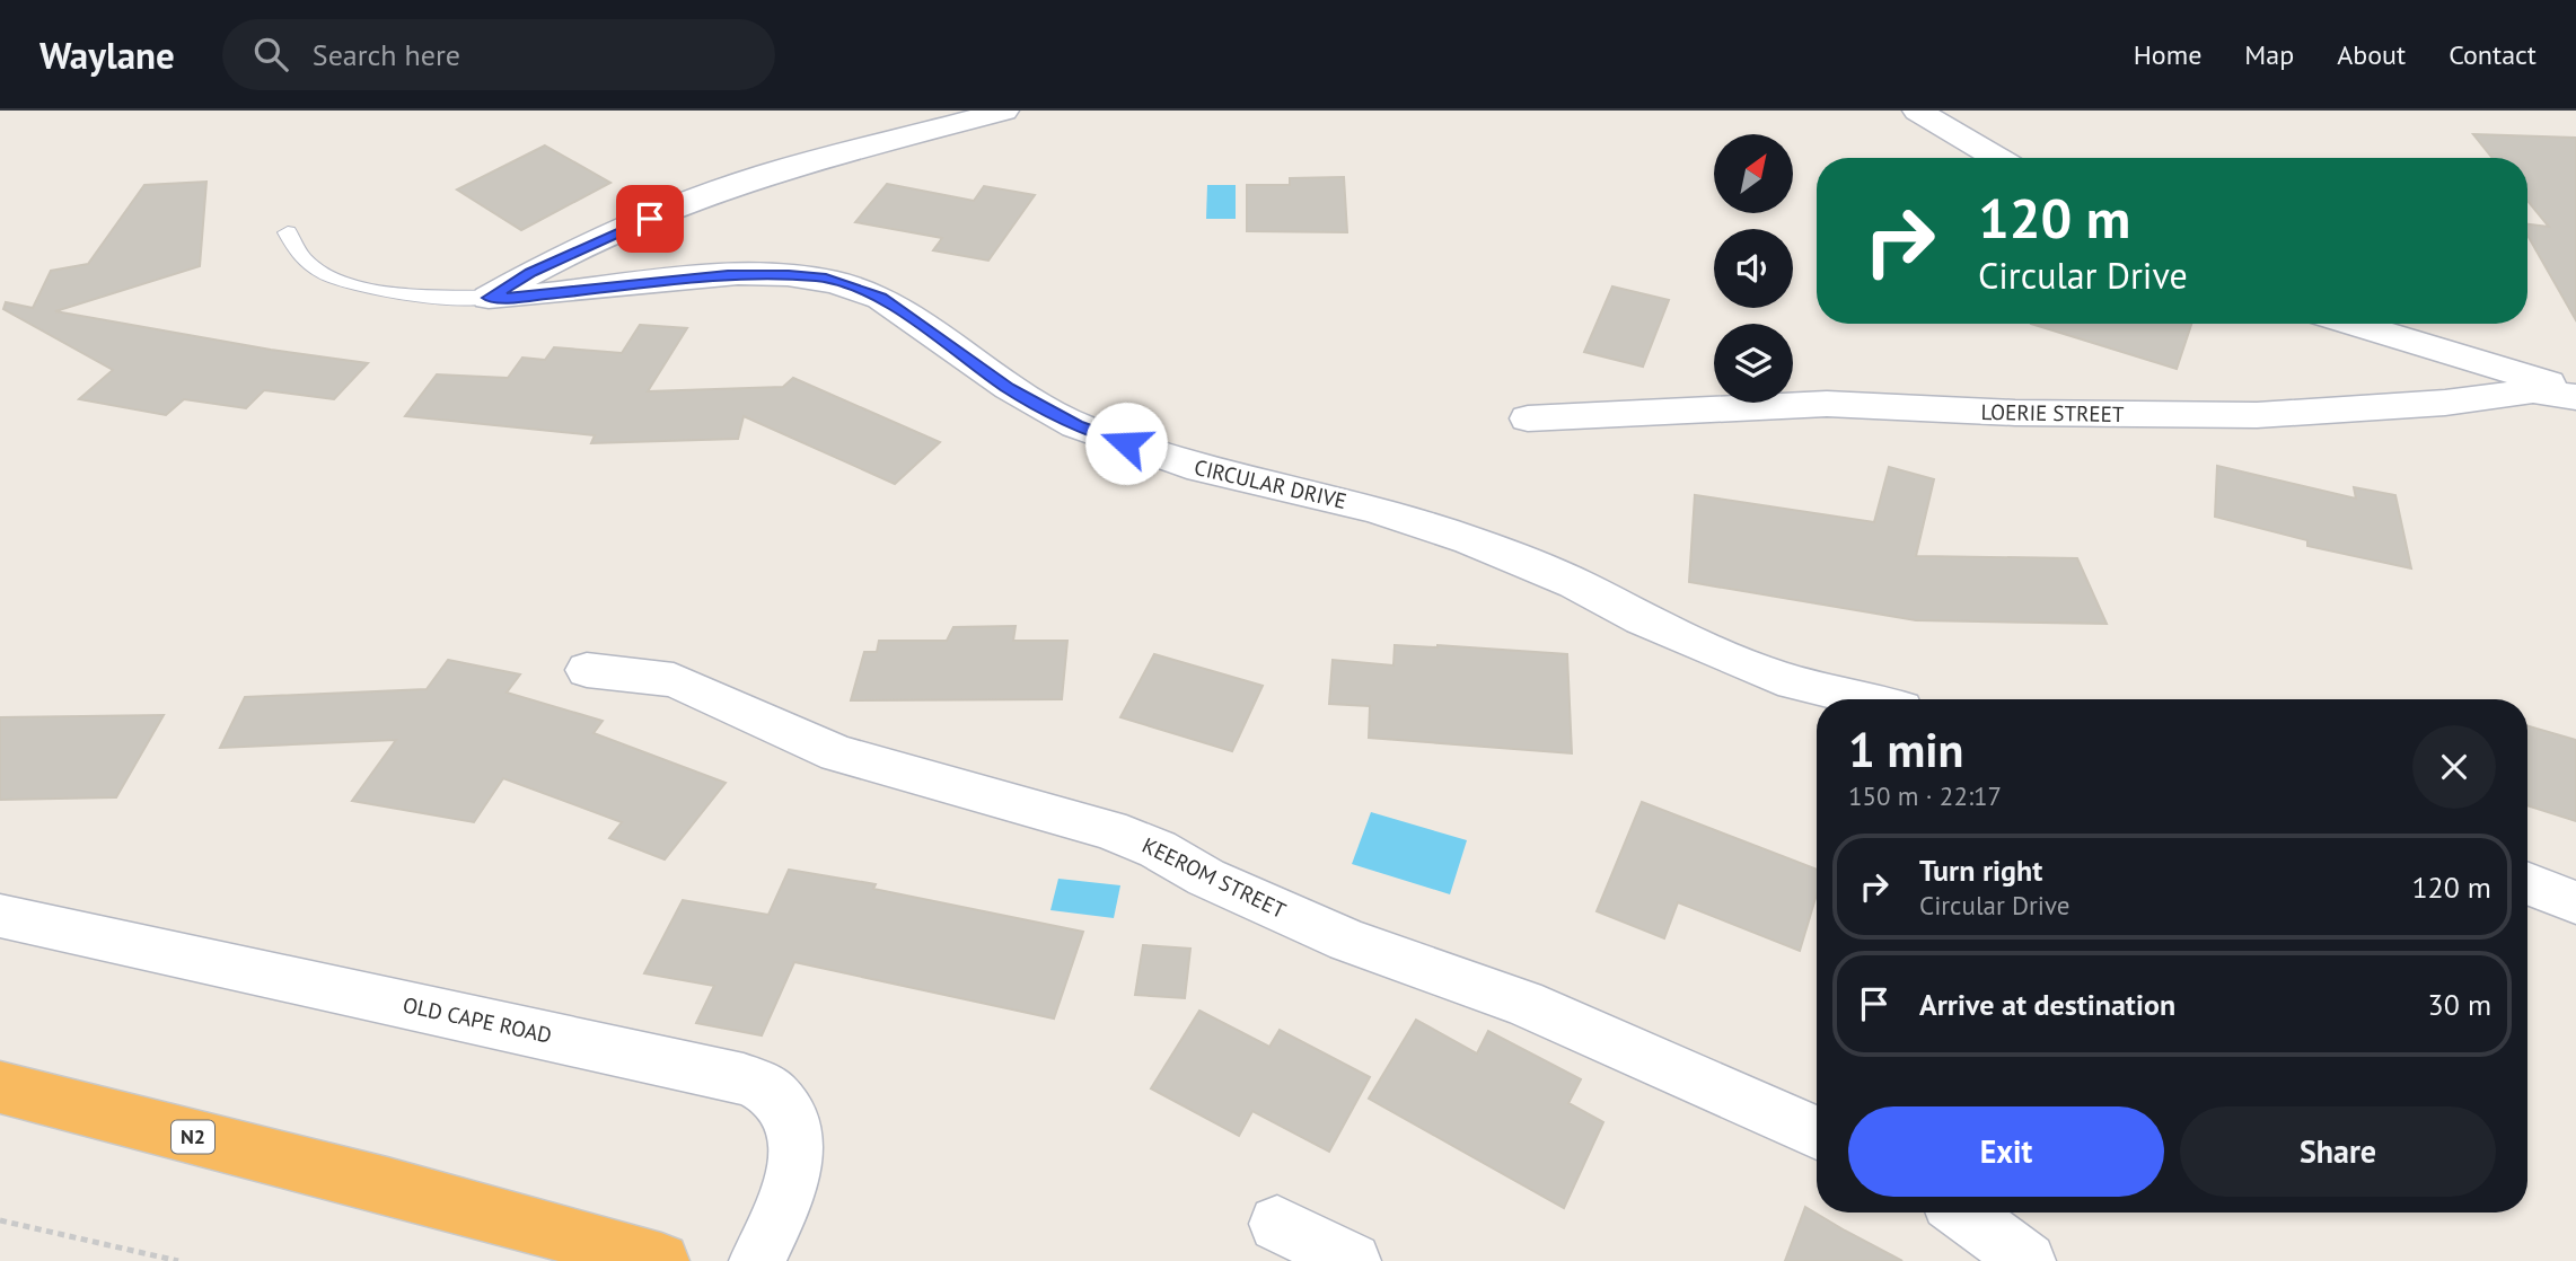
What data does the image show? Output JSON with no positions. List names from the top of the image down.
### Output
{
  "streets": {
    "highway": ["N2"],
    "street": [
      "LOERIE STREET",
      "CIRCULAR DRIVE",
      "KEEROM STREET",
      "OLD CAPE ROAD"
    ]
  },
  "north": "top right",
  "page": {
    "header": "Waylane",
    "search": "Search here",
    "nav": [
      "Home",
      "Map",
      "About",
      "Contact"
    ],
    "turn": ["120 m", "Circular Drive"],
    "heading": ["1 min", "150 m · 22:17"],
    "list": [
      {
        "name": "Turn right",
        "note": "Circular Drive",
        "value": "120 m"
      },
      {
        "name": "Arrive at destination",
        "value": "30 m"
      }
    ],
    "buttons": ["Exit", "Share"]
  }
}
